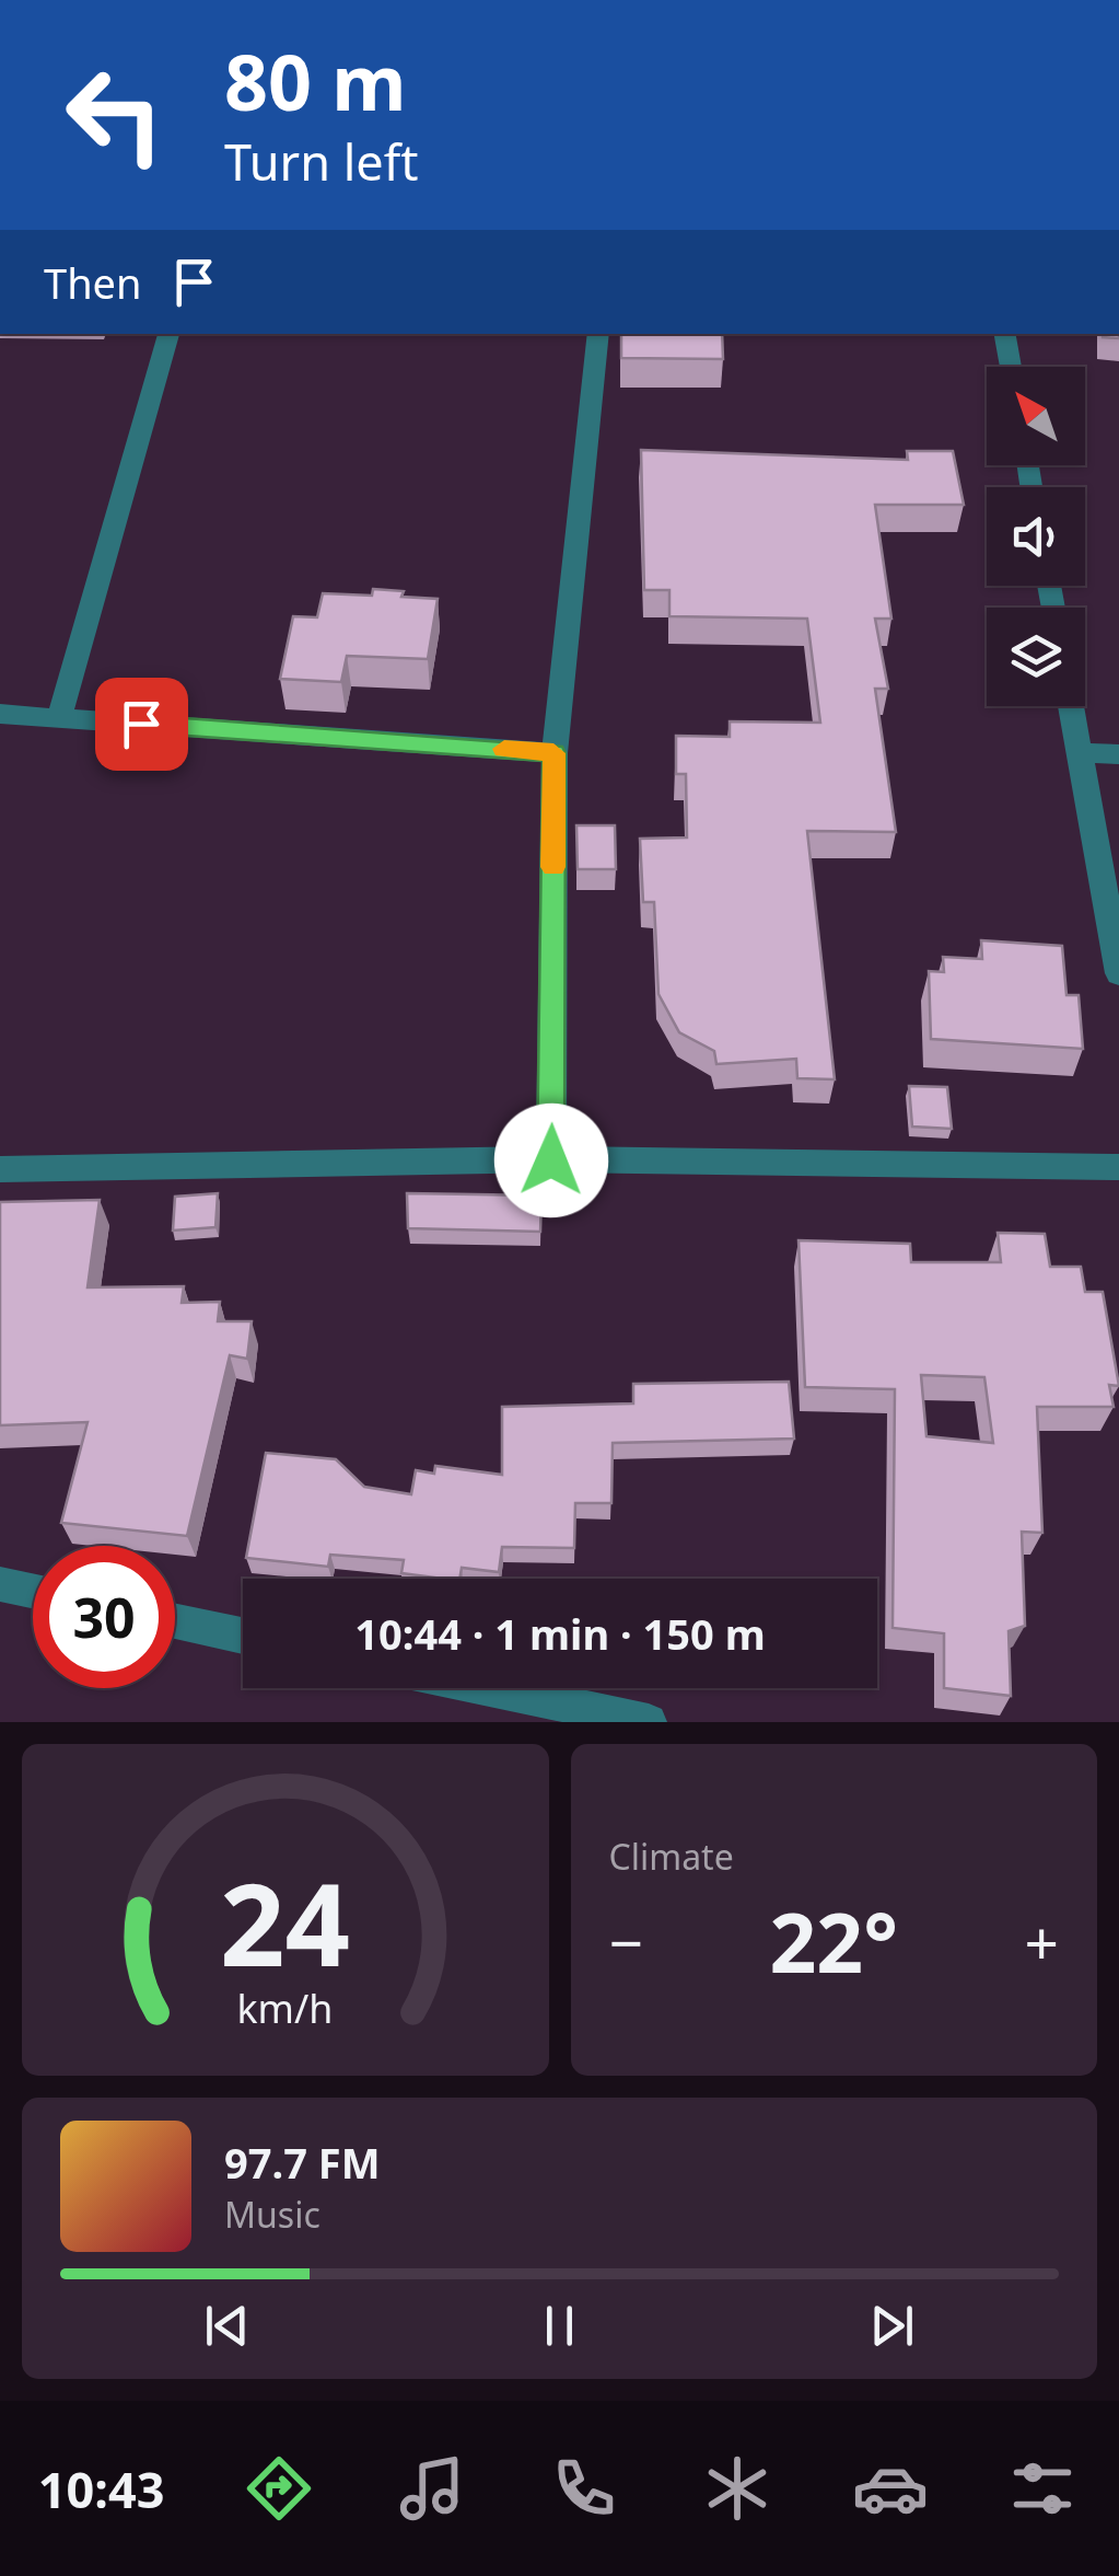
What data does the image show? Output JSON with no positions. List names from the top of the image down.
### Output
{
  "north": "top left",
  "page": {
    "turn": ["80 m", "Turn left"],
    "then": "Then",
    "limit": "30",
    "trip": "10:44 · 1 min · 150 m",
    "tile": "Climate",
    "heat": ["−", "22°", "+"],
    "song": ["97.7 FM", "Music"],
    "tabs": "10:43",
    "gauge": ["24", "km/h"]
  }
}
